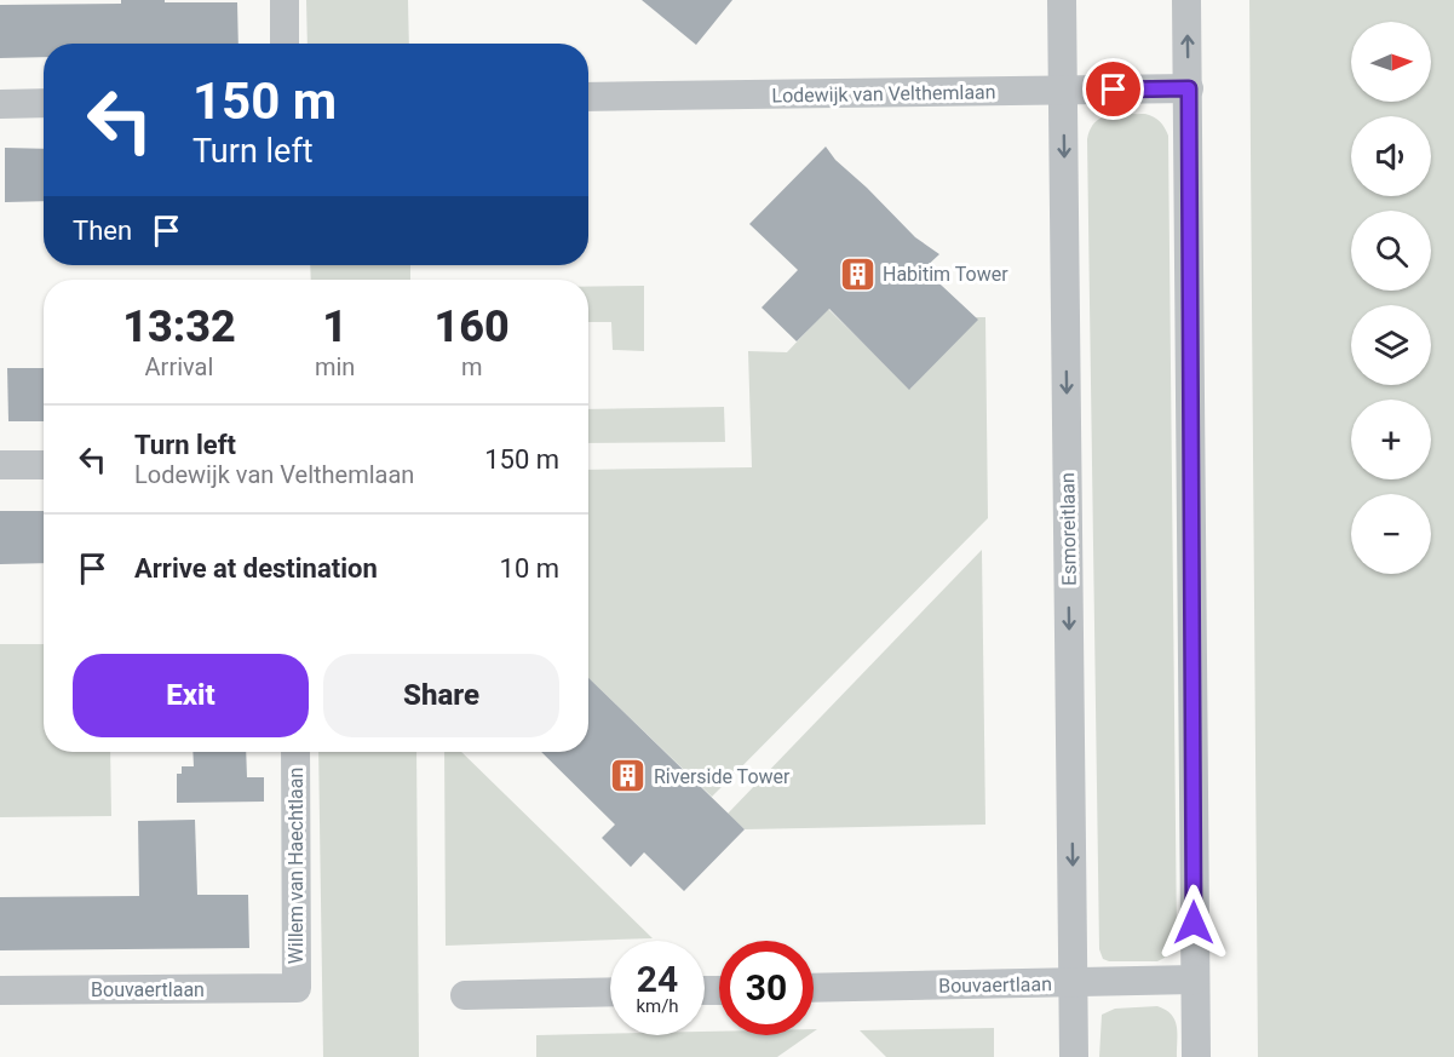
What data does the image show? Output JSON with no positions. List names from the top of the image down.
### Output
{
  "streets": {
    "street": [
      "Lodewijk van Velthemlaan",
      "Esmoreitlaan",
      "Willem van Haechtlaan",
      "Bouvaertlaan"
    ]
  },
  "crossings": [
    ["Lodewijk van Velthemlaan", "Esmoreitlaan"],
    ["Esmoreitlaan", "Bouvaertlaan"],
    ["Willem van Haechtlaan", "Bouvaertlaan"]
  ],
  "places": {
    "building": ["Habitim Tower", "Riverside Tower"]
  },
  "north": "right",
  "page": {
    "map_buttons": ["+", "−"],
    "turn": ["150 m", "Turn left"],
    "then": "Then",
    "eta": [
      "13:32",
      "Arrival",
      "1",
      "min",
      "160",
      "m"
    ],
    "list": [
      {
        "name": "Turn left",
        "note": "Lodewijk van Velthemlaan",
        "value": "150 m"
      },
      {
        "name": "Arrive at destination",
        "value": "10 m"
      }
    ],
    "buttons": ["Exit", "Share"],
    "speed": "24 km/h",
    "limit": "30"
  }
}
